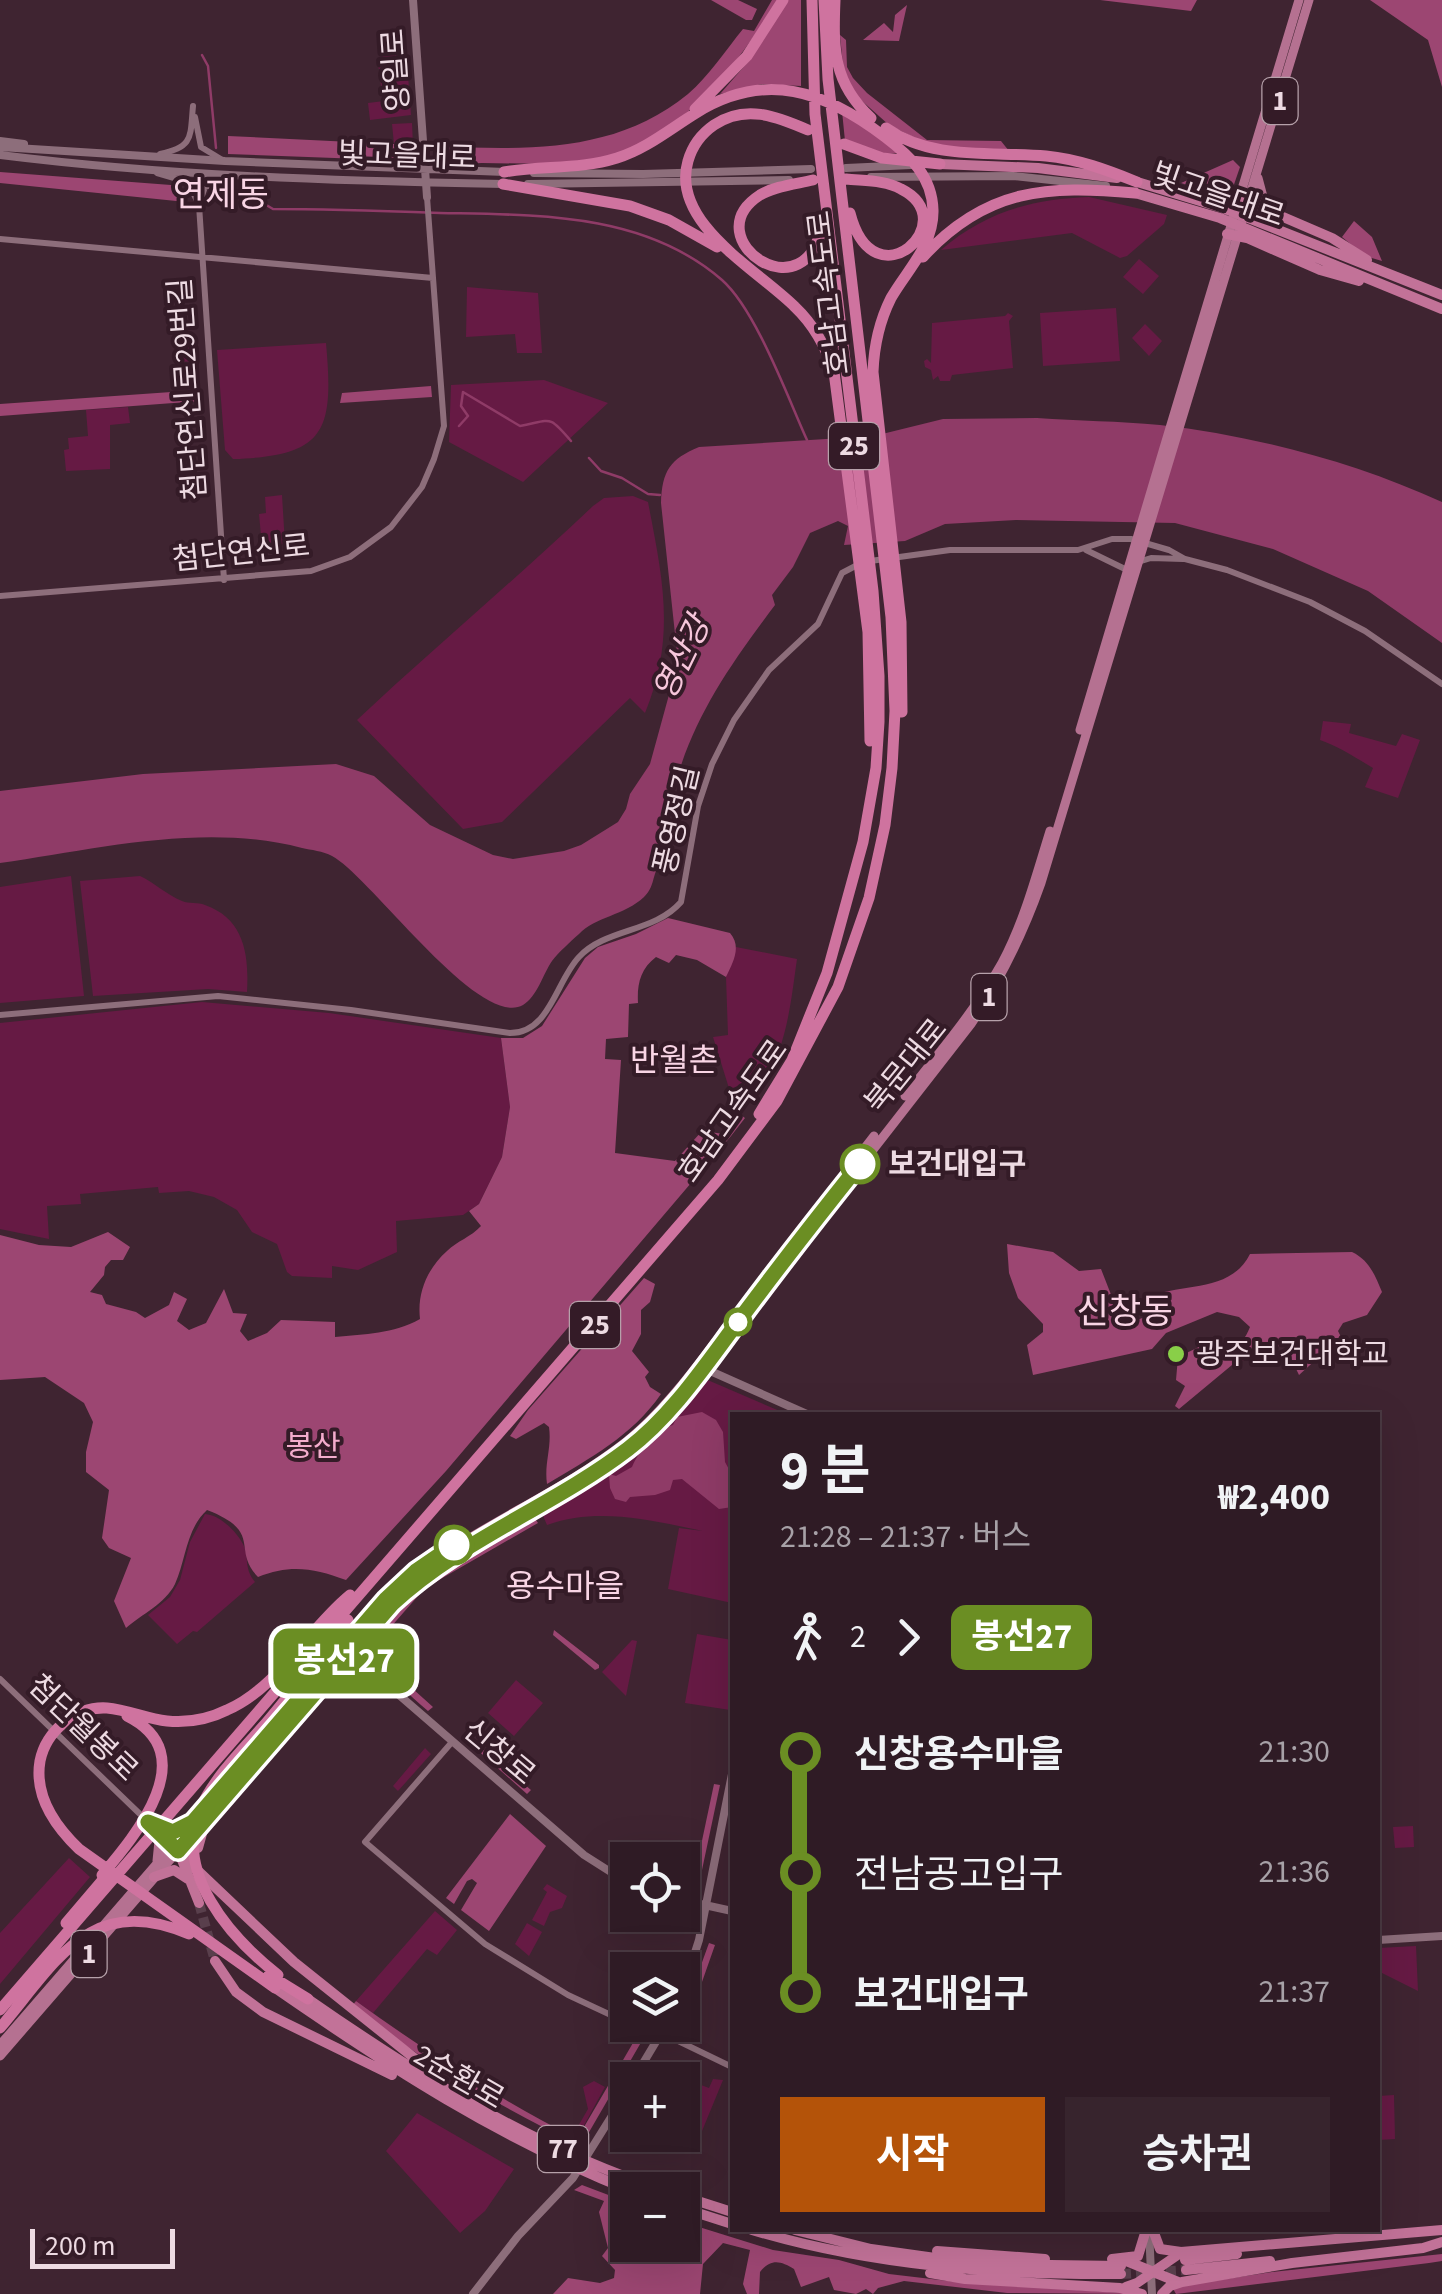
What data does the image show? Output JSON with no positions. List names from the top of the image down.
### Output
{
  "streets": {
    "highway": [
      "빛고을대로",
      "호남고속도로",
      "25",
      "2순환로",
      "77"
    ],
    "main road": [
      "양일로",
      "1",
      "북문대로",
      "신창로"
    ],
    "street": [
      "첨단연신로29번길",
      "첨단연신로",
      "풍영정길",
      "첨단월봉로"
    ]
  },
  "crossings": [
    ["양일로", "첨단연신로"],
    ["1", "북문대로"],
    ["빛고을대로", "호남고속도로"],
    ["호남고속도로", "첨단월봉로"],
    ["첨단연신로29번길", "첨단연신로"],
    ["북문대로", "첨단월봉로"],
    ["북문대로", "신창로"]
  ],
  "districts": [
    "연제동",
    "반월촌",
    "신창동",
    "용수마을"
  ],
  "water": ["영산강"],
  "parks": ["봉산"],
  "places": ["보건대입구", "광주보건대학교"],
  "lines": ["bus line 봉선27"],
  "scale_bar": "200 m",
  "page": {
    "on_map": "봉선27",
    "heading": ["9 분", "21:28 – 21:37 · 버스", "₩2,400"],
    "legs": ["2", "봉선27"],
    "list": [
      {
        "name": "신창용수마을",
        "value": "21:30"
      },
      {
        "name": "전남공고입구",
        "value": "21:36"
      },
      {
        "name": "보건대입구",
        "value": "21:37"
      }
    ],
    "map_buttons": ["+", "−"],
    "buttons": ["시작", "승차권"],
    "scale": "200 m"
  }
}
